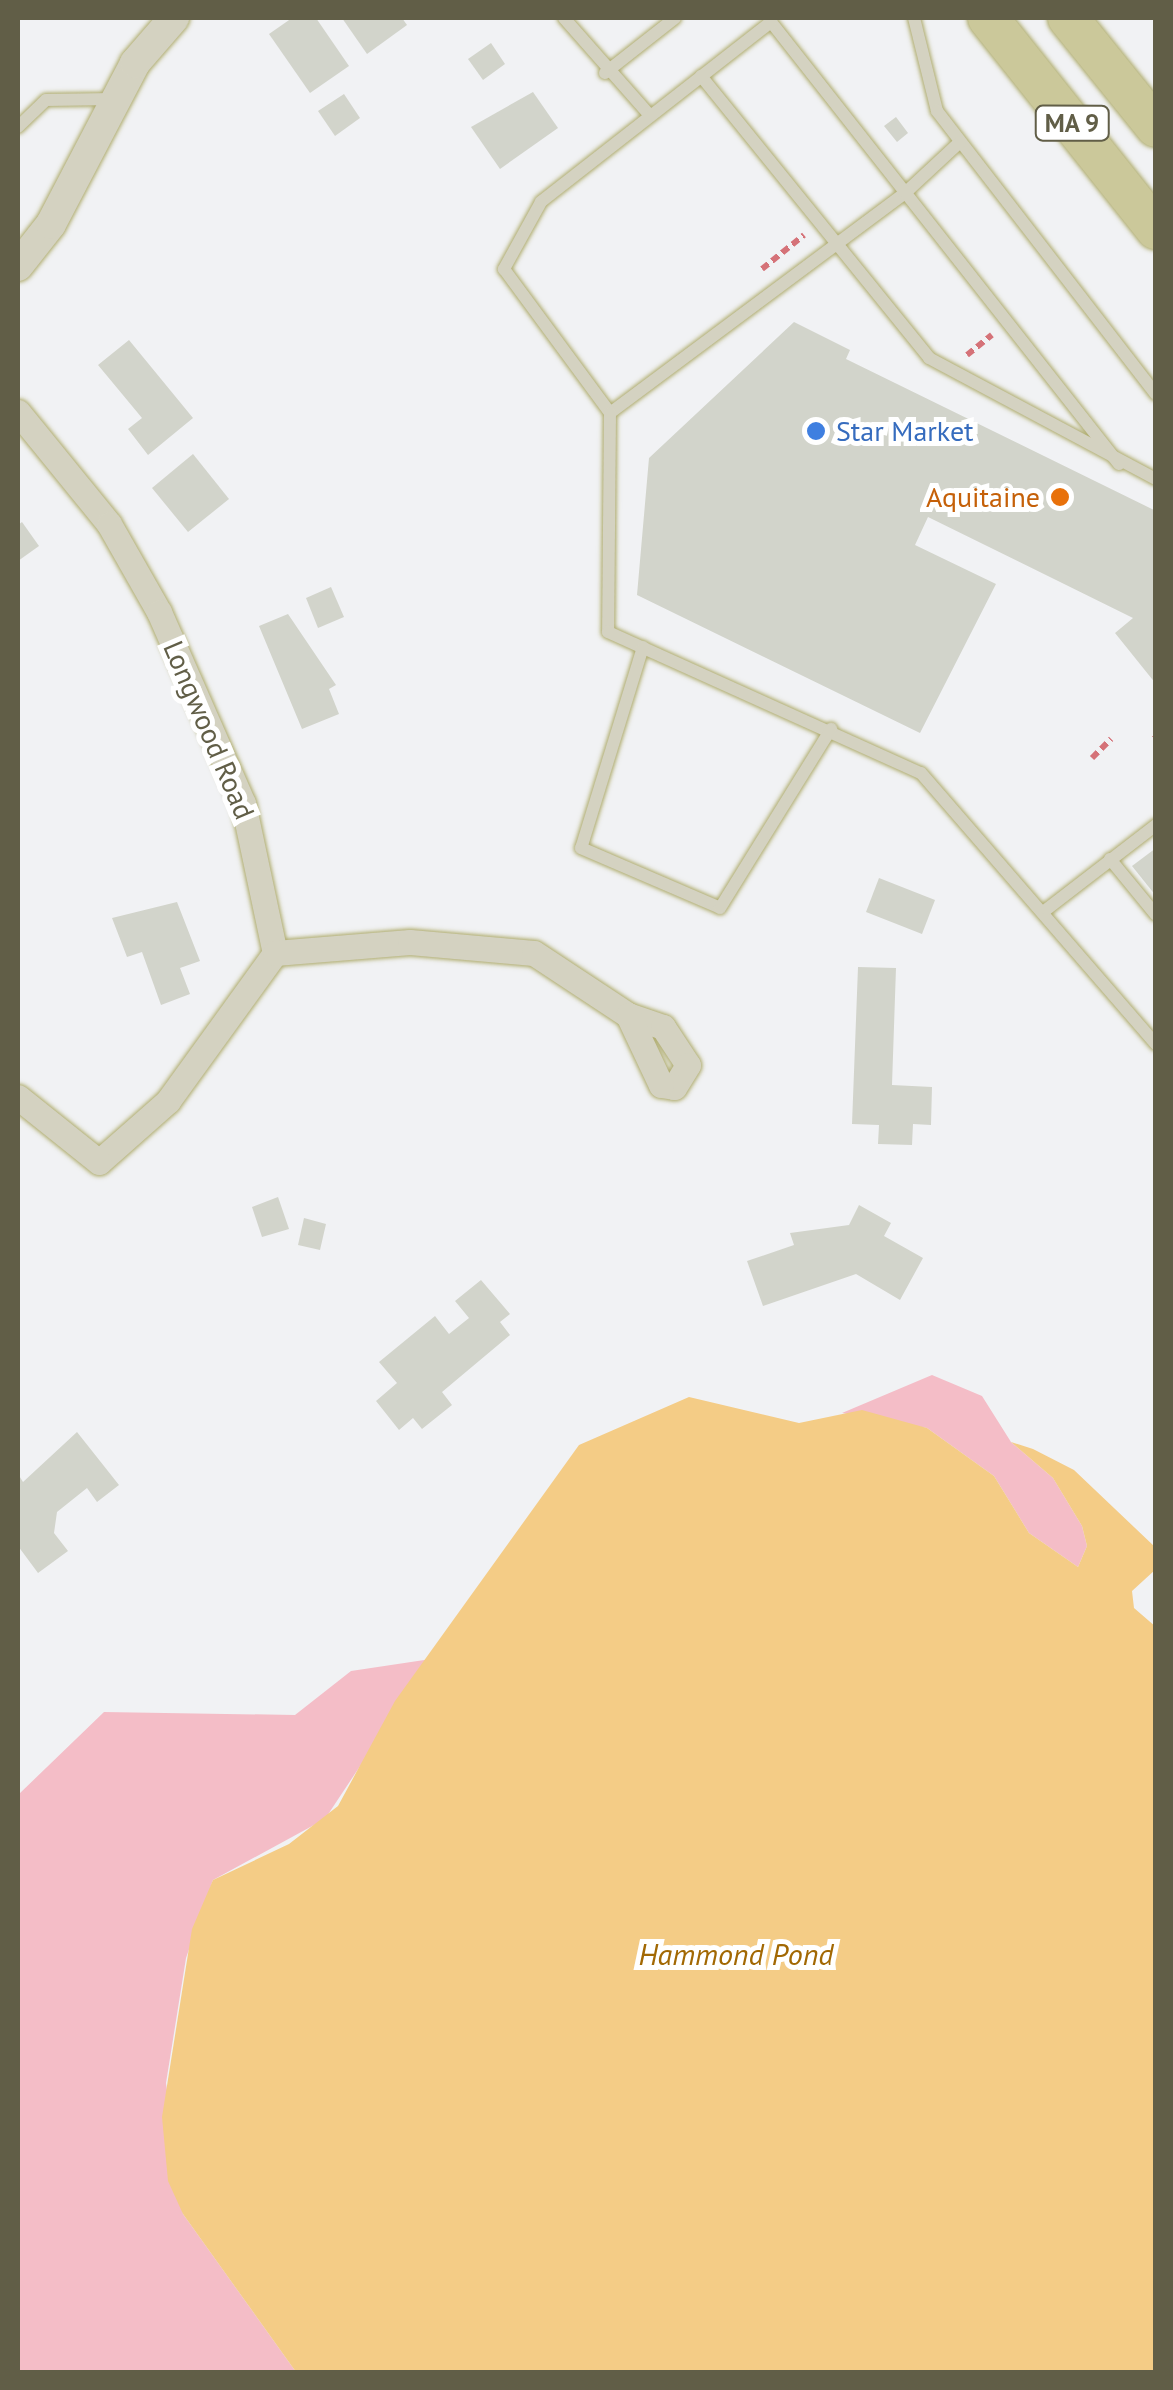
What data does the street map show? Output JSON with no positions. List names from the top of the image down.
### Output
{
  "streets": {
    "highway": ["MA 9"],
    "street": ["Longwood Road"]
  },
  "water": ["Hammond Pond"],
  "places": ["Star Market", "Aquitaine"]
}
